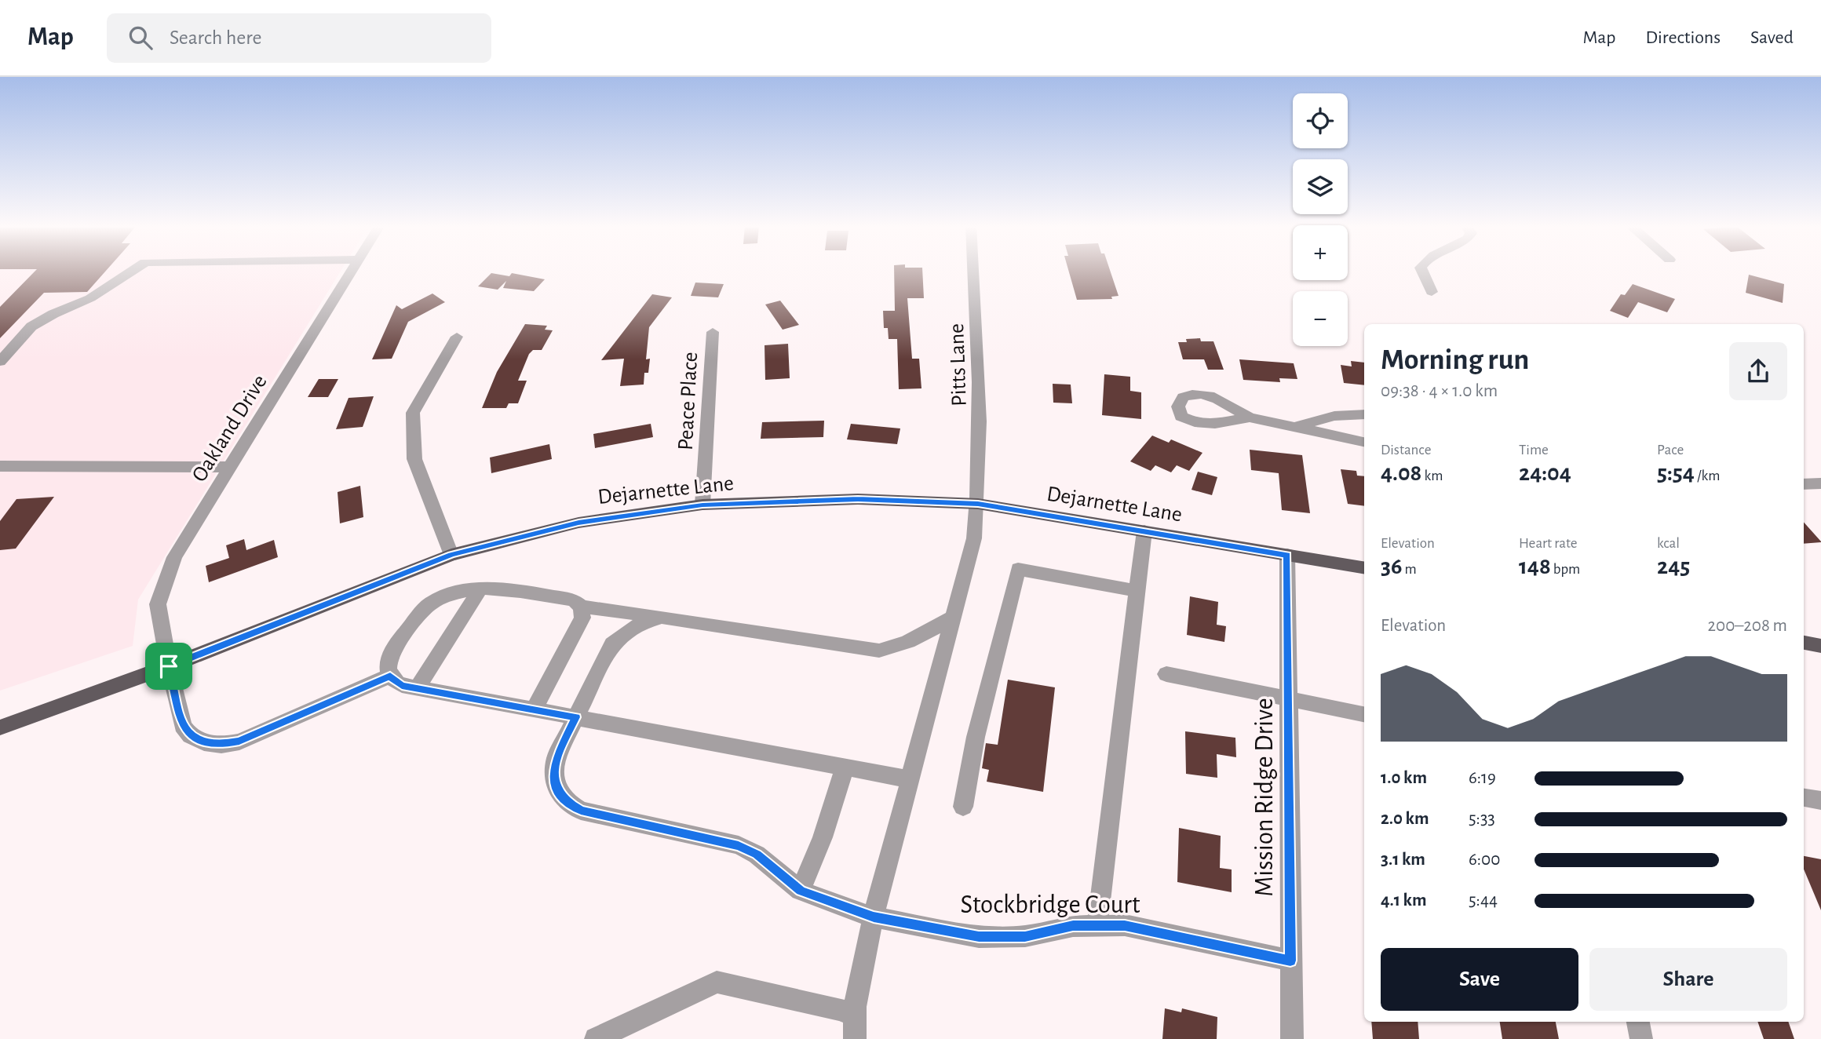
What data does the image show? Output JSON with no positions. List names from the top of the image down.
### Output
{
  "streets": {
    "main road": ["Dejarnette Lane"],
    "street": [
      "Pitts Lane",
      "Peace Place",
      "Oakland Drive",
      "Mission Ridge Drive",
      "Stockbridge Court"
    ]
  },
  "crossings": [
    ["Pitts Lane", "Dejarnette Lane"],
    ["Pitts Lane", "Stockbridge Court"],
    ["Peace Place", "Dejarnette Lane"],
    ["Oakland Drive", "Dejarnette Lane"],
    ["Dejarnette Lane", "Mission Ridge Drive"],
    ["Mission Ridge Drive", "Stockbridge Court"]
  ],
  "page": {
    "header": "Map",
    "search": "Search here",
    "nav": ["Map", "Directions", "Saved"],
    "map_buttons": ["+", "−"],
    "heading": ["Morning run", "09:38 · 4 × 1.0 km"],
    "stats": [
      ["Distance", "4.08 km"],
      ["Time", "24:04"],
      ["Pace", "5:54 /km"],
      ["Elevation", "36 m"],
      ["Heart rate", "148 bpm"],
      ["kcal", "245"]
    ],
    "chart": ["Elevation", "200–208 m"],
    "list": [
      {
        "name": "1.0 km",
        "note": "6:19"
      },
      {
        "name": "2.0 km",
        "note": "5:33"
      },
      {
        "name": "3.1 km",
        "note": "6:00"
      },
      {
        "name": "4.1 km",
        "note": "5:44"
      }
    ],
    "buttons": ["Save", "Share"]
  }
}
